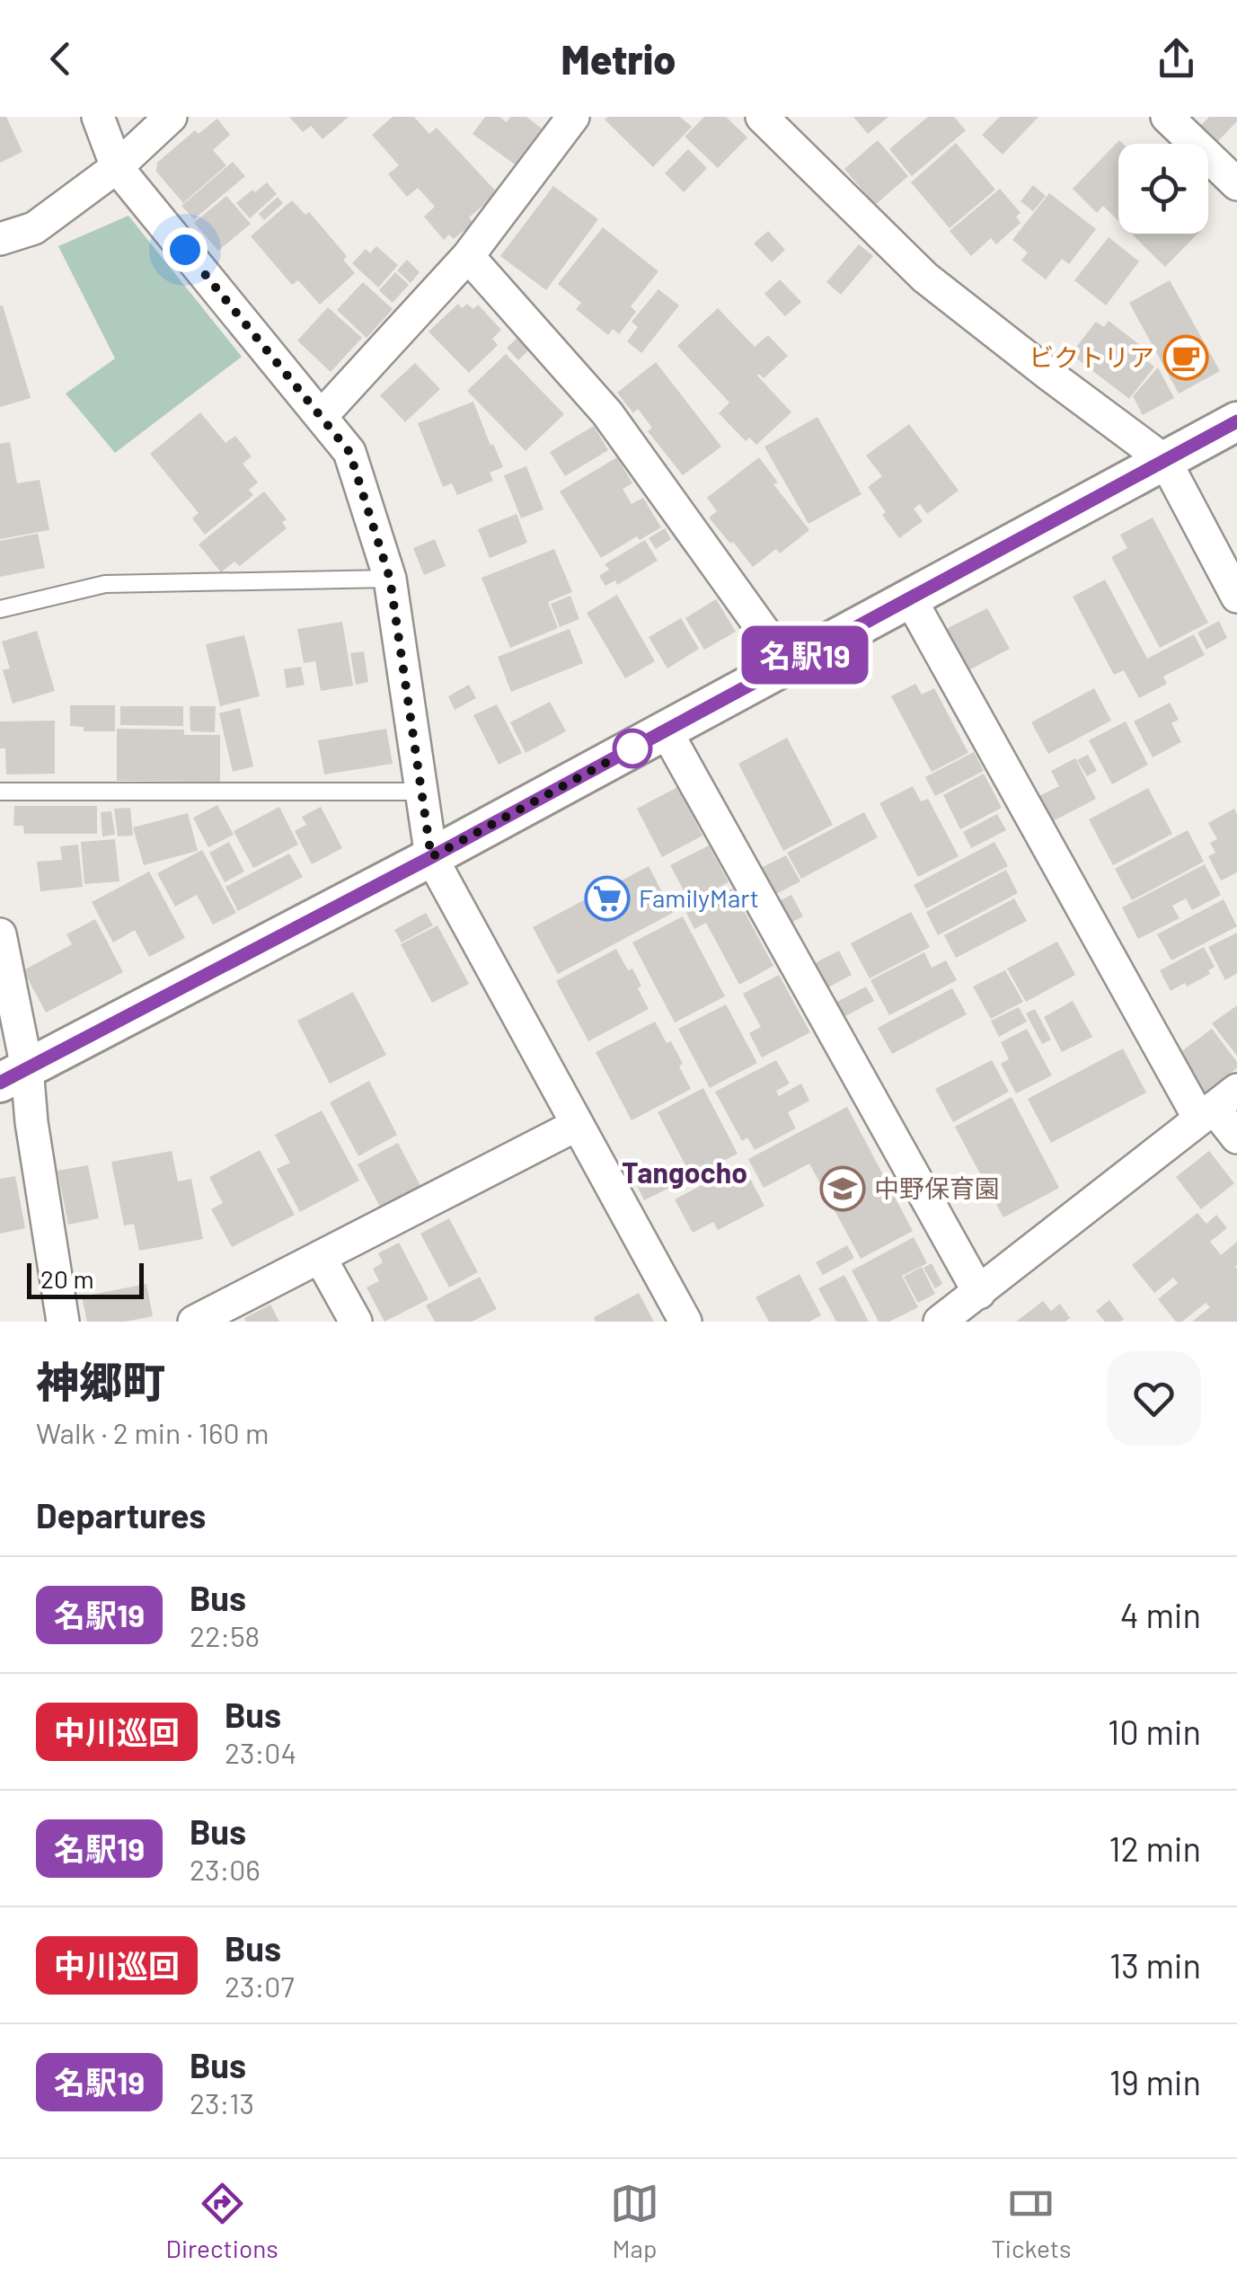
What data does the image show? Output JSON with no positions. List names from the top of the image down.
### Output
{
  "districts": ["Tangocho"],
  "places": {
    "cafe": ["ビクトリア"],
    "supermarket": ["FamilyMart"],
    "school or university": ["中野保育園"]
  },
  "lines": ["bus line 名駅19"],
  "scale_bar": "20 m",
  "page": {
    "header": "Metrio",
    "on_map": "名駅19",
    "scale": "20 m",
    "heading": [
      ["神郷町", "Walk · 2 min · 160 m"],
      "Departures"
    ],
    "list": [
      {
        "mark": "名駅19",
        "name": "Bus",
        "note": "22:58",
        "value": "4 min"
      },
      {
        "mark": "中川巡回",
        "name": "Bus",
        "note": "23:04",
        "value": "10 min"
      },
      {
        "mark": "名駅19",
        "name": "Bus",
        "note": "23:06",
        "value": "12 min"
      },
      {
        "mark": "中川巡回",
        "name": "Bus",
        "note": "23:07",
        "value": "13 min"
      },
      {
        "mark": "名駅19",
        "name": "Bus",
        "note": "23:13",
        "value": "19 min"
      }
    ],
    "tabs": ["Directions", "Map", "Tickets"]
  }
}
